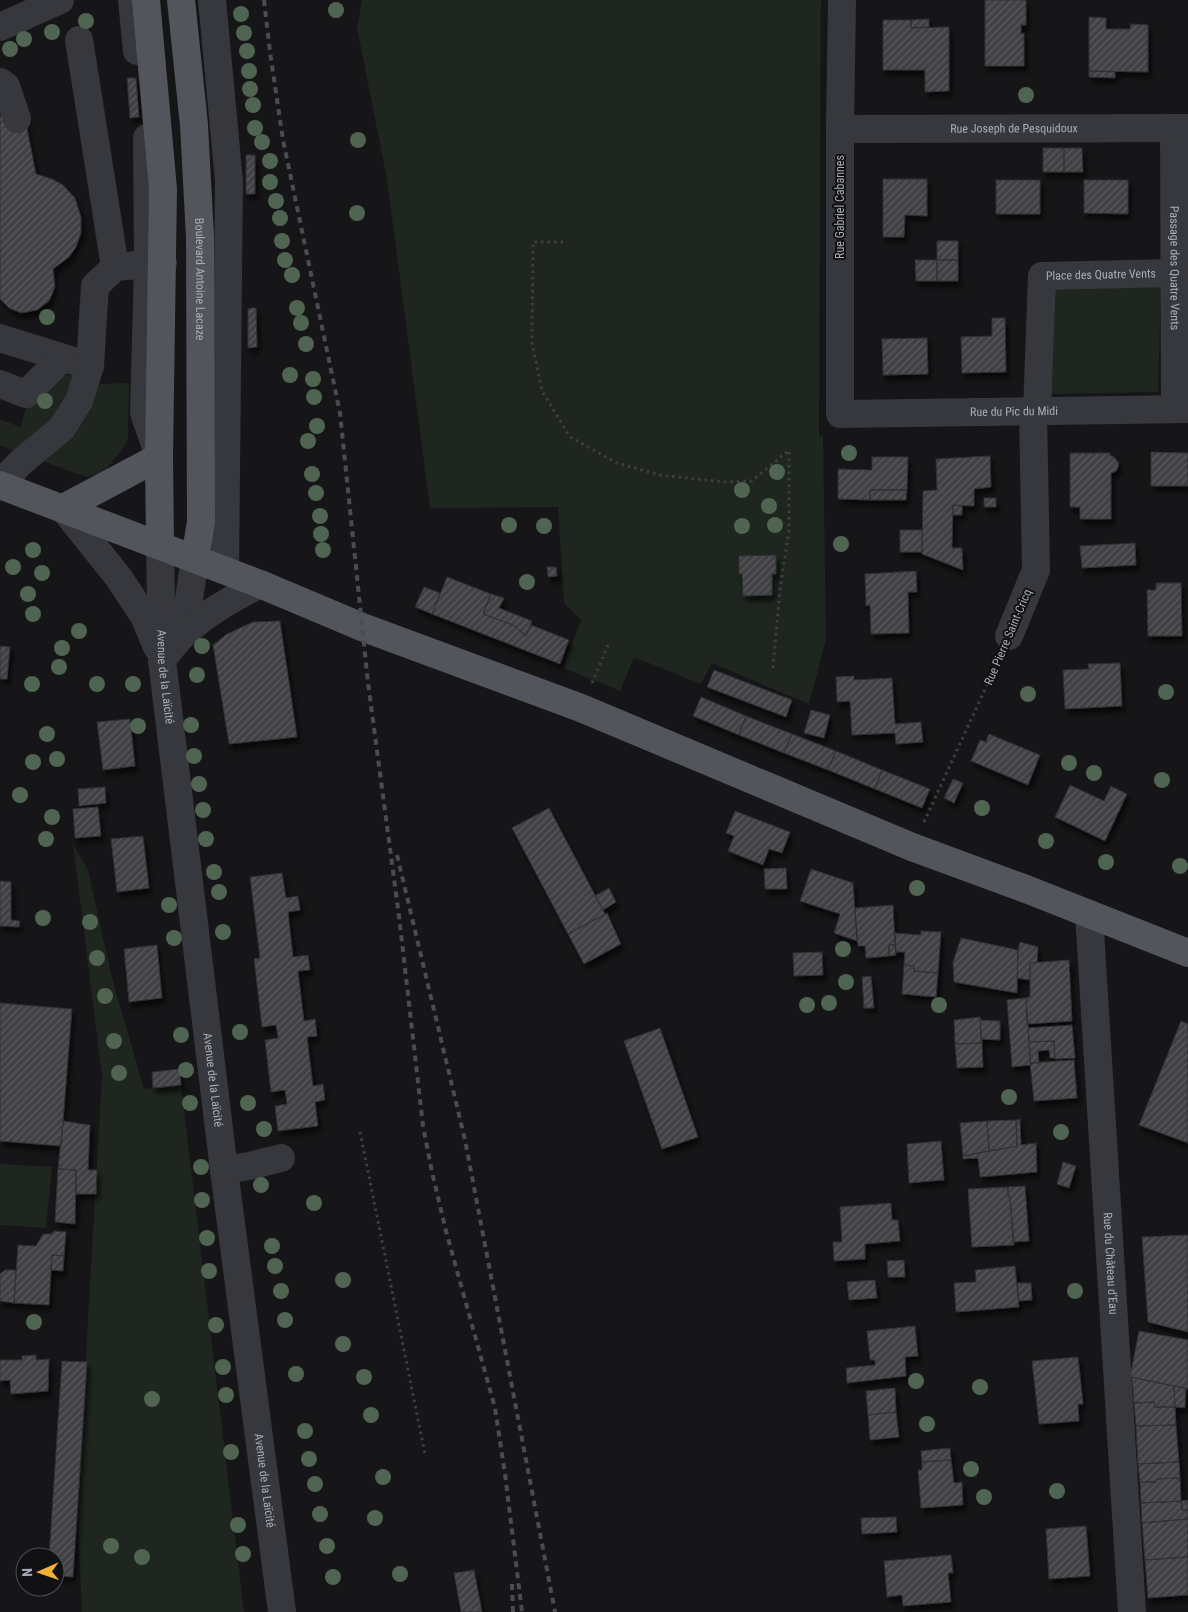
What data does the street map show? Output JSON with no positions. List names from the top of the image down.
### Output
{
  "streets": {
    "main road": ["Boulevard Antoine Lacaze"],
    "street": [
      "Rue Joseph de Pesquidoux",
      "Rue Gabriel Cabannes",
      "Passage des Quatre Vents",
      "Place des Quatre Vents",
      "Rue du Pic du Midi",
      "Rue Pierre Saint-Cricq",
      "Avenue de la Laïcité",
      "Rue du Château d'Eau"
    ]
  },
  "crossings": [
    ["Rue Joseph de Pesquidoux", "Rue Gabriel Cabannes"],
    ["Rue Joseph de Pesquidoux", "Passage des Quatre Vents"],
    ["Rue Gabriel Cabannes", "Rue du Pic du Midi"],
    ["Passage des Quatre Vents", "Place des Quatre Vents"],
    ["Passage des Quatre Vents", "Rue du Pic du Midi"],
    ["Place des Quatre Vents", "Rue du Pic du Midi"],
    ["Place des Quatre Vents", "Rue Pierre Saint-Cricq"],
    ["Rue du Pic du Midi", "Rue Pierre Saint-Cricq"]
  ],
  "north": "left"
}
